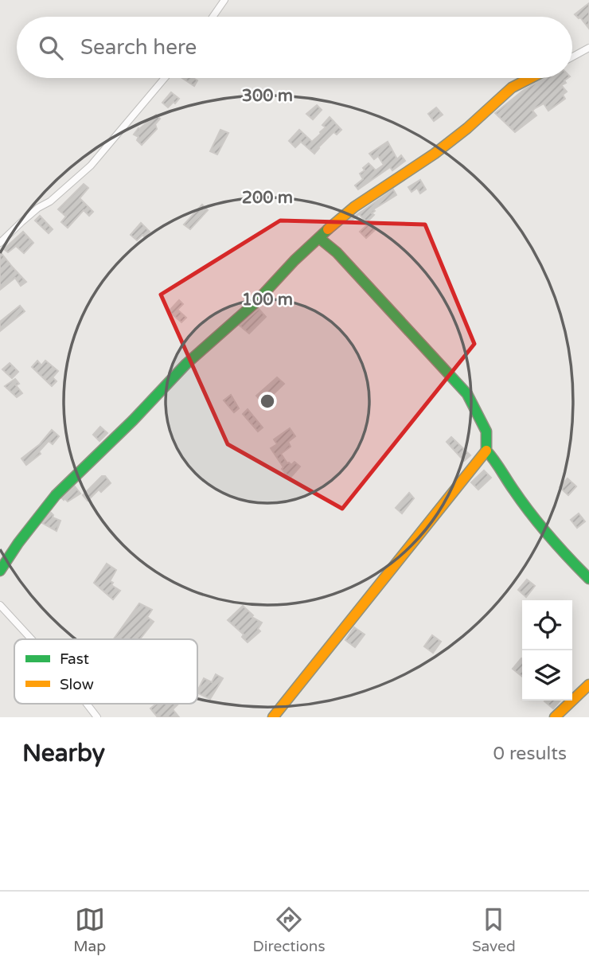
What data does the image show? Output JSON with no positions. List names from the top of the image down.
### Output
{
  "legend": ["Fast", "Slow"],
  "page": {
    "search": "Search here",
    "heading": ["Nearby", "0 results"],
    "nav": ["Map", "Directions", "Saved"]
  },
  "rings": ["300 m", "200 m", "100 m"]
}
